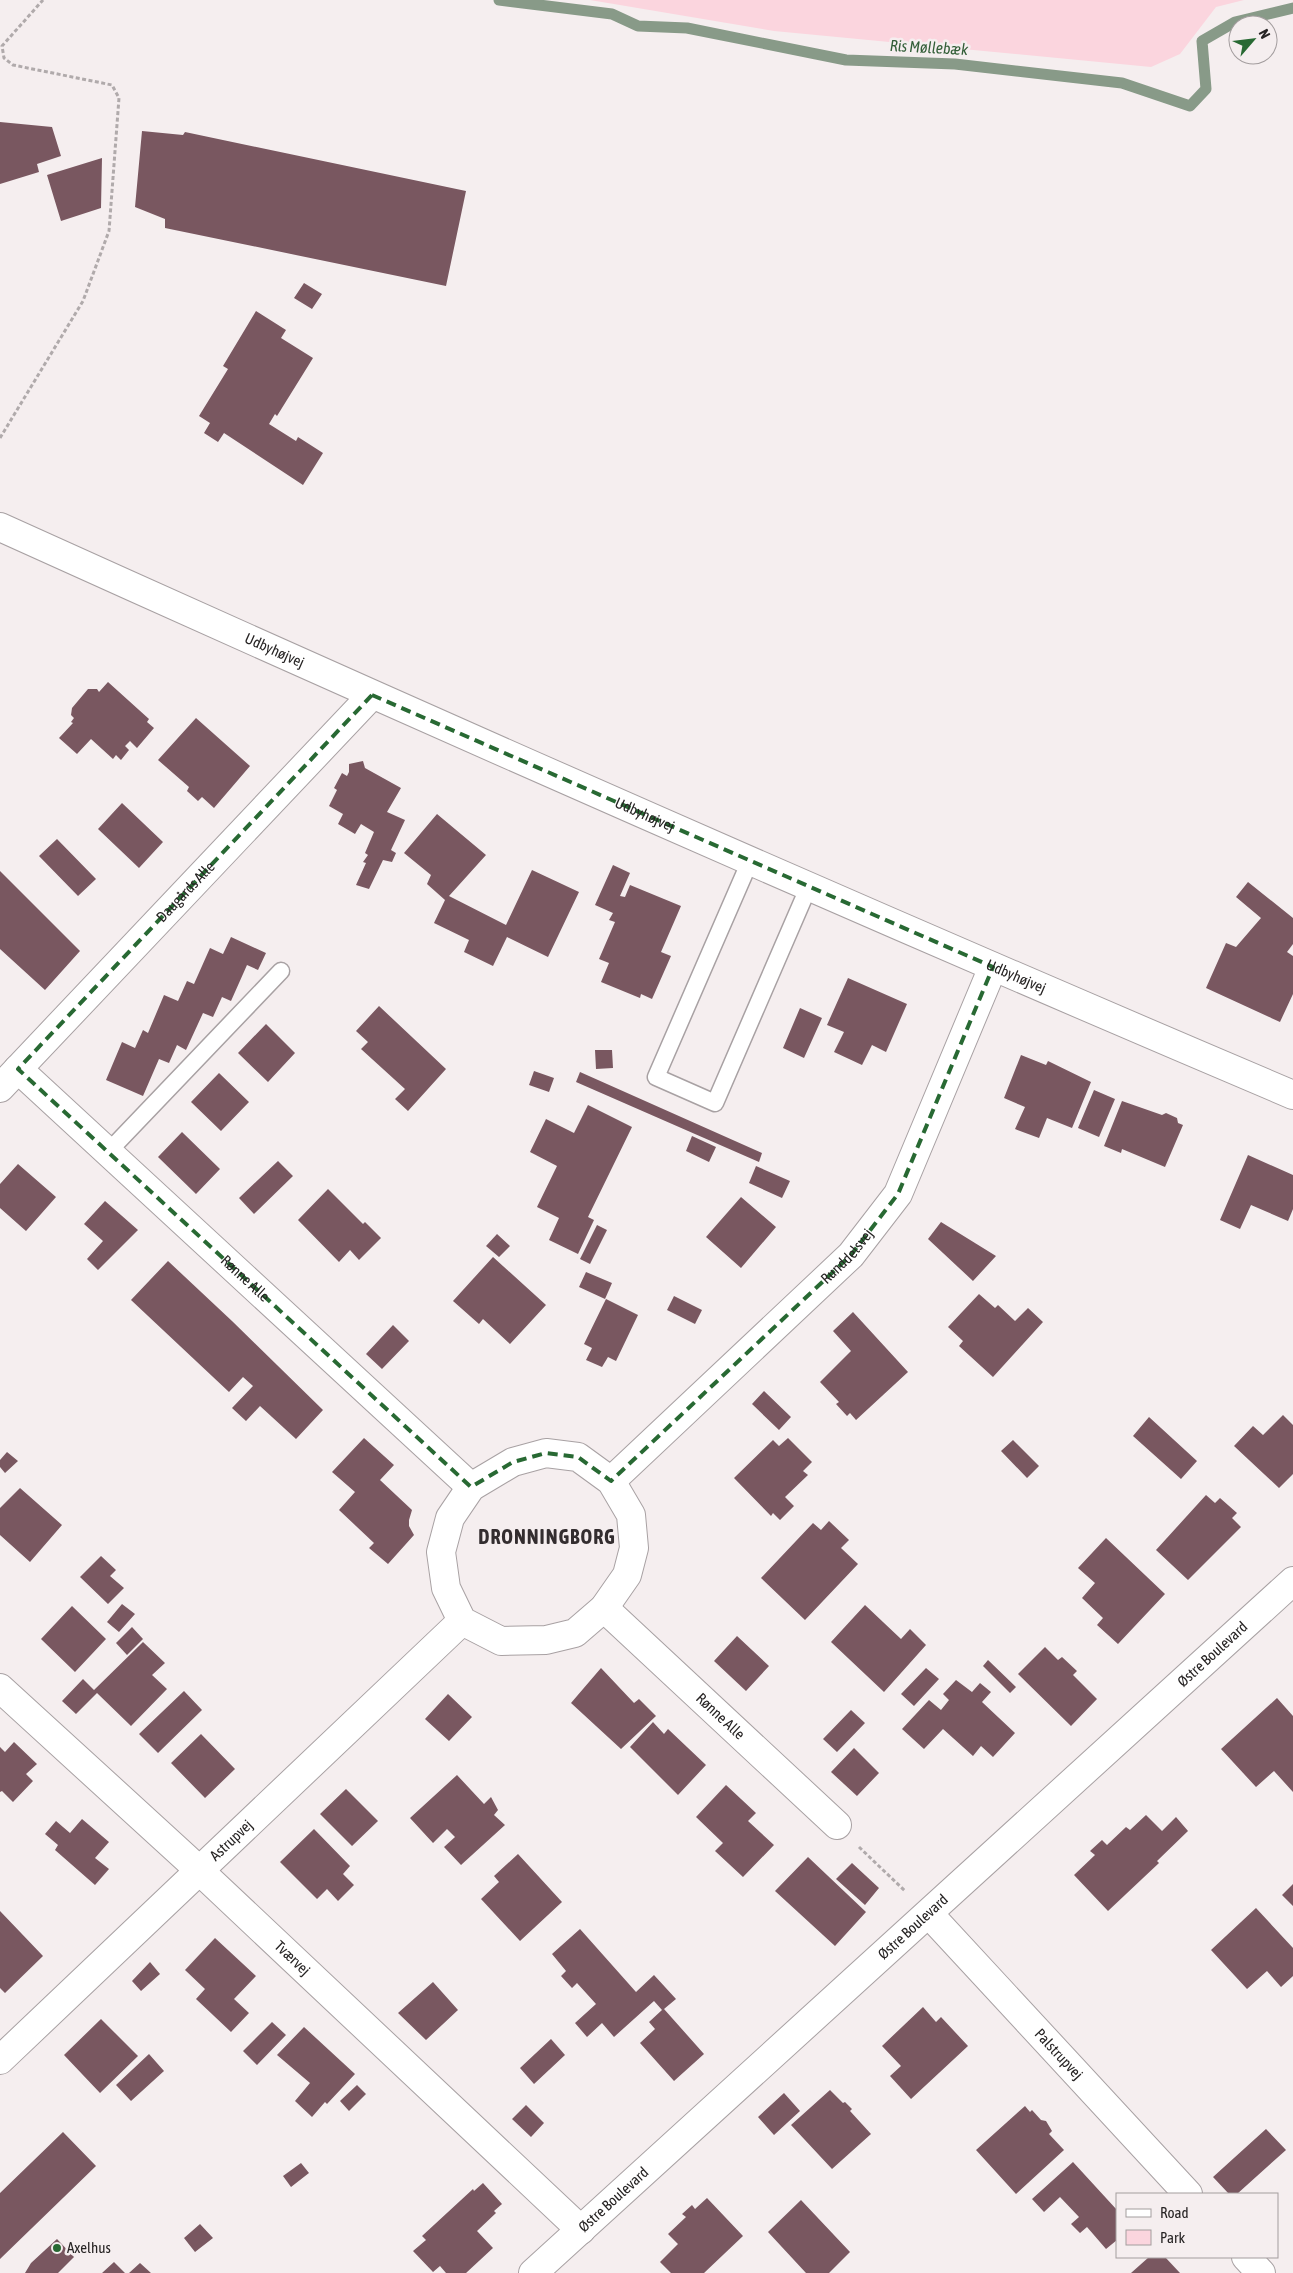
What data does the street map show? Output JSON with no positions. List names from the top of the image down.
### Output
{
  "streets": {
    "street": [
      "Udbyhøjvej",
      "Daugårds Alle",
      "Runddelsvej",
      "Rønne Alle",
      "Østre Boulevard",
      "Astrupvej",
      "Tværvej",
      "Palstrupvej"
    ]
  },
  "crossings": [
    ["Udbyhøjvej", "Daugårds Alle"],
    ["Udbyhøjvej", "Runddelsvej"],
    ["Daugårds Alle", "Rønne Alle"],
    ["Østre Boulevard", "Tværvej"],
    ["Østre Boulevard", "Palstrupvej"],
    ["Astrupvej", "Tværvej"]
  ],
  "districts": ["DRONNINGBORG"],
  "water": ["Ris Møllebæk"],
  "places": ["Axelhus"],
  "legend": ["Road", "Park"],
  "north": "top right"
}
